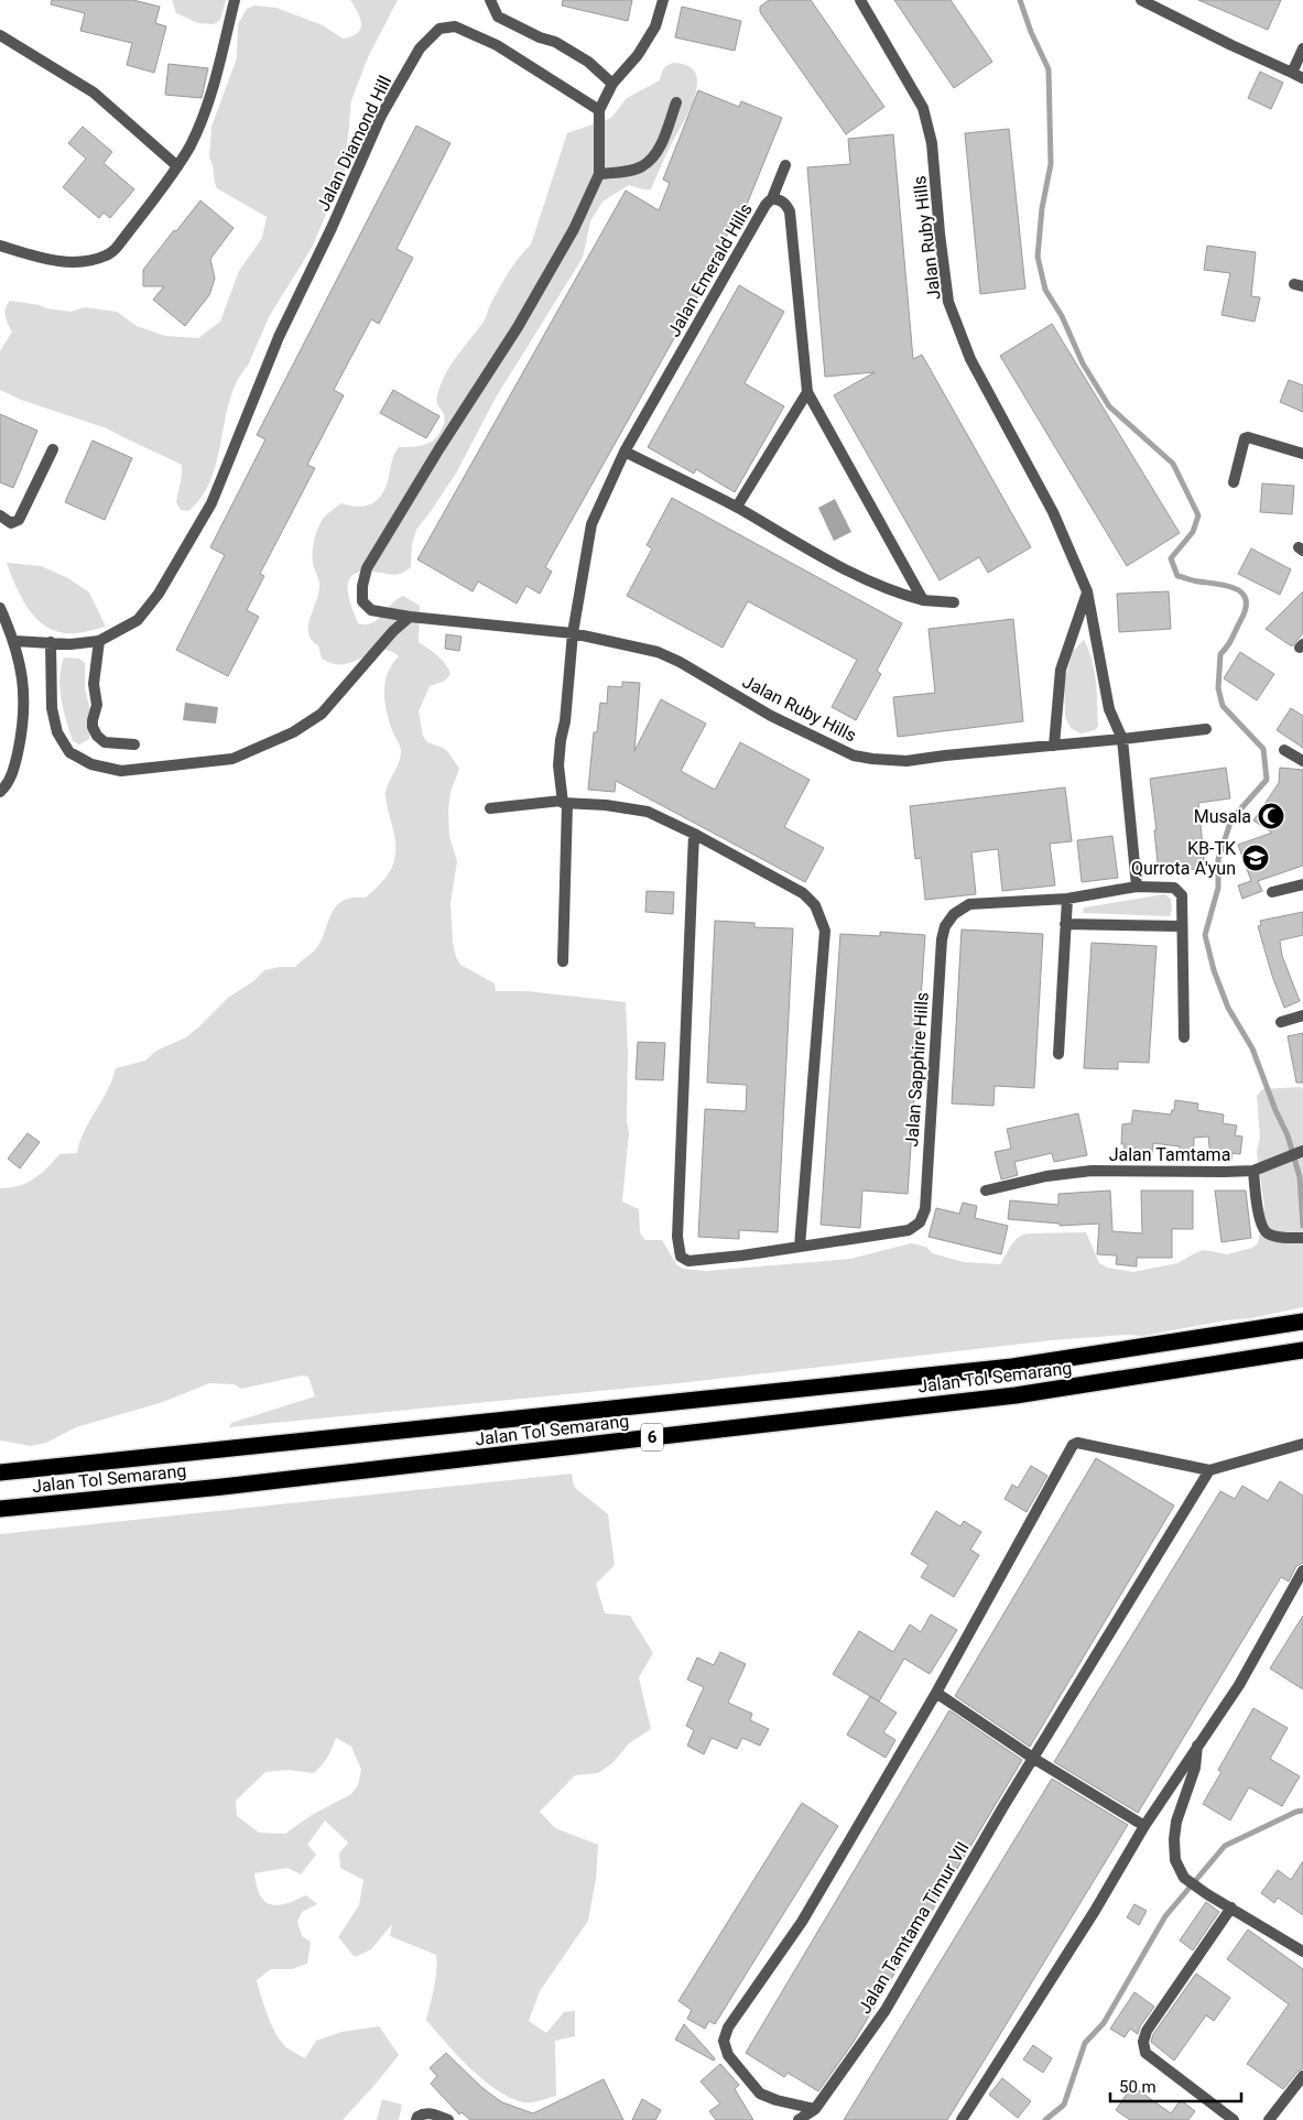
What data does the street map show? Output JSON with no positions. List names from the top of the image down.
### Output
{
  "streets": {
    "highway": ["Jalan Tol Semarang", "6"],
    "street": [
      "Jalan Diamond Hill",
      "Jalan Ruby Hills",
      "Jalan Emerald Hills",
      "Jalan Sapphire Hills",
      "Jalan Tamtama",
      "Jalan Tamtama Timur VII"
    ]
  },
  "crossings": [
    ["Jalan Ruby Hills", "Jalan Emerald Hills"]
  ],
  "places": {
    "mosque": ["Musala"],
    "school or university": ["KB-TK Qurrota A'yun"]
  },
  "scale_bar": "50 m"
}
